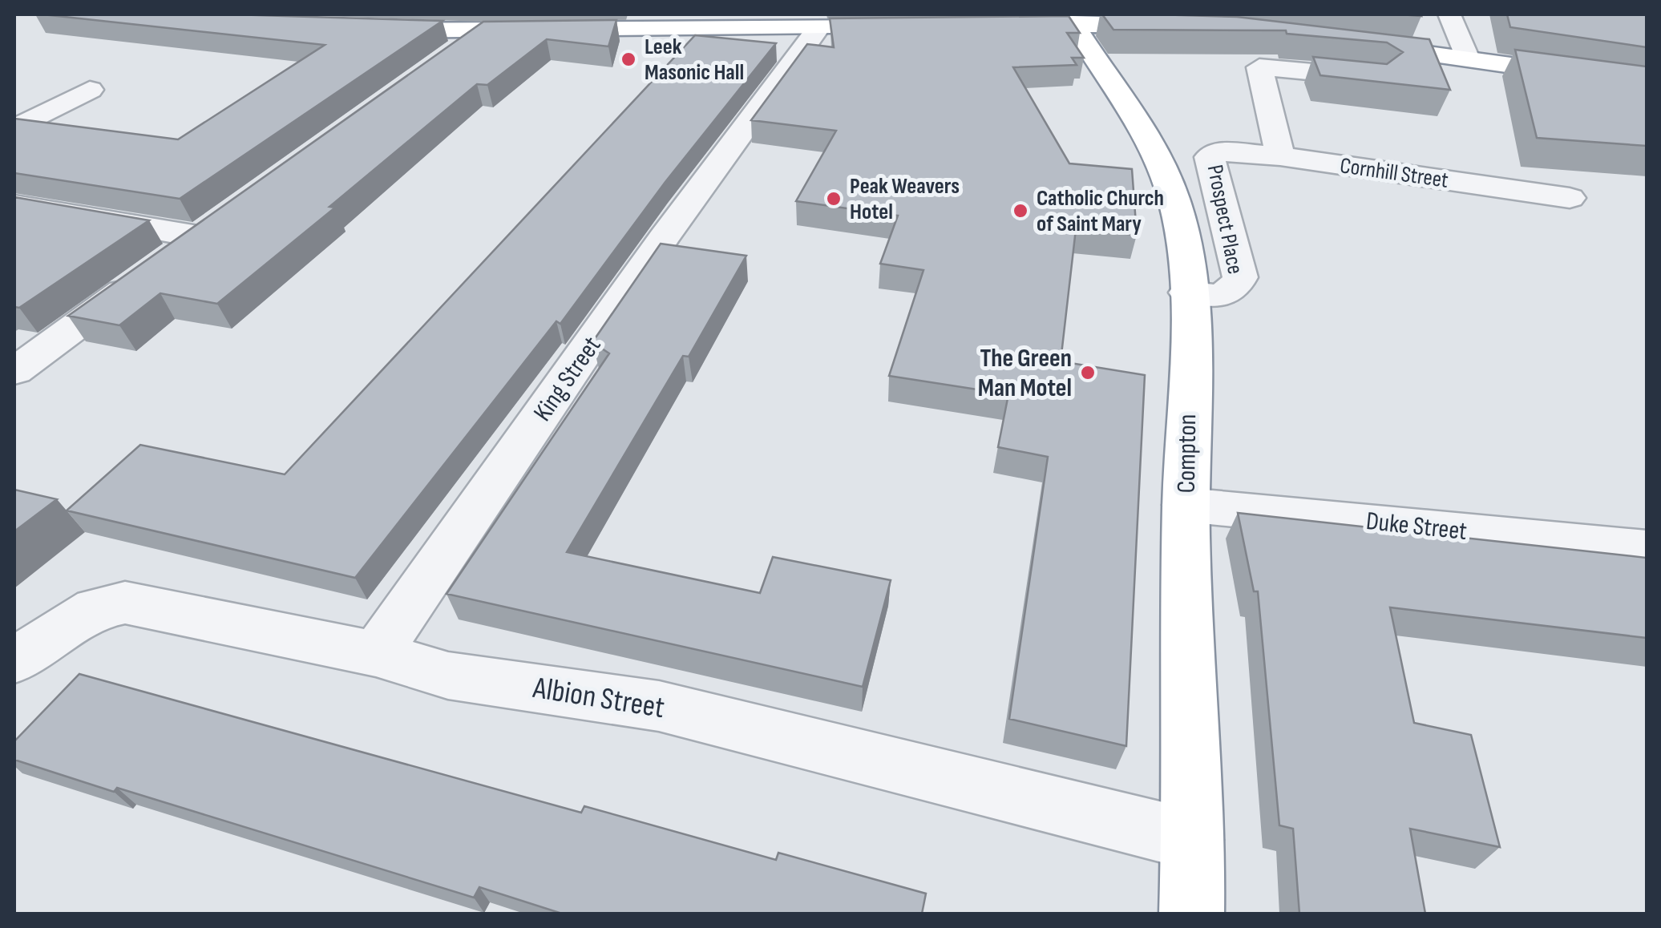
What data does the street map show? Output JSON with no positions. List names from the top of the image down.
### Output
{
  "streets": {
    "highway": ["Compton"],
    "street": [
      "Cornhill Street",
      "Prospect Place",
      "King Street",
      "Duke Street",
      "Albion Street"
    ]
  },
  "crossings": [
    ["Cornhill Street", "Prospect Place"],
    ["Prospect Place", "Compton"],
    ["King Street", "Albion Street"],
    ["Compton", "Duke Street"],
    ["Compton", "Albion Street"]
  ],
  "places": [
    "Leek Masonic Hall",
    "Peak Weavers Hotel",
    "Catholic Church of Saint Mary",
    "The Green Man Motel"
  ]
}
